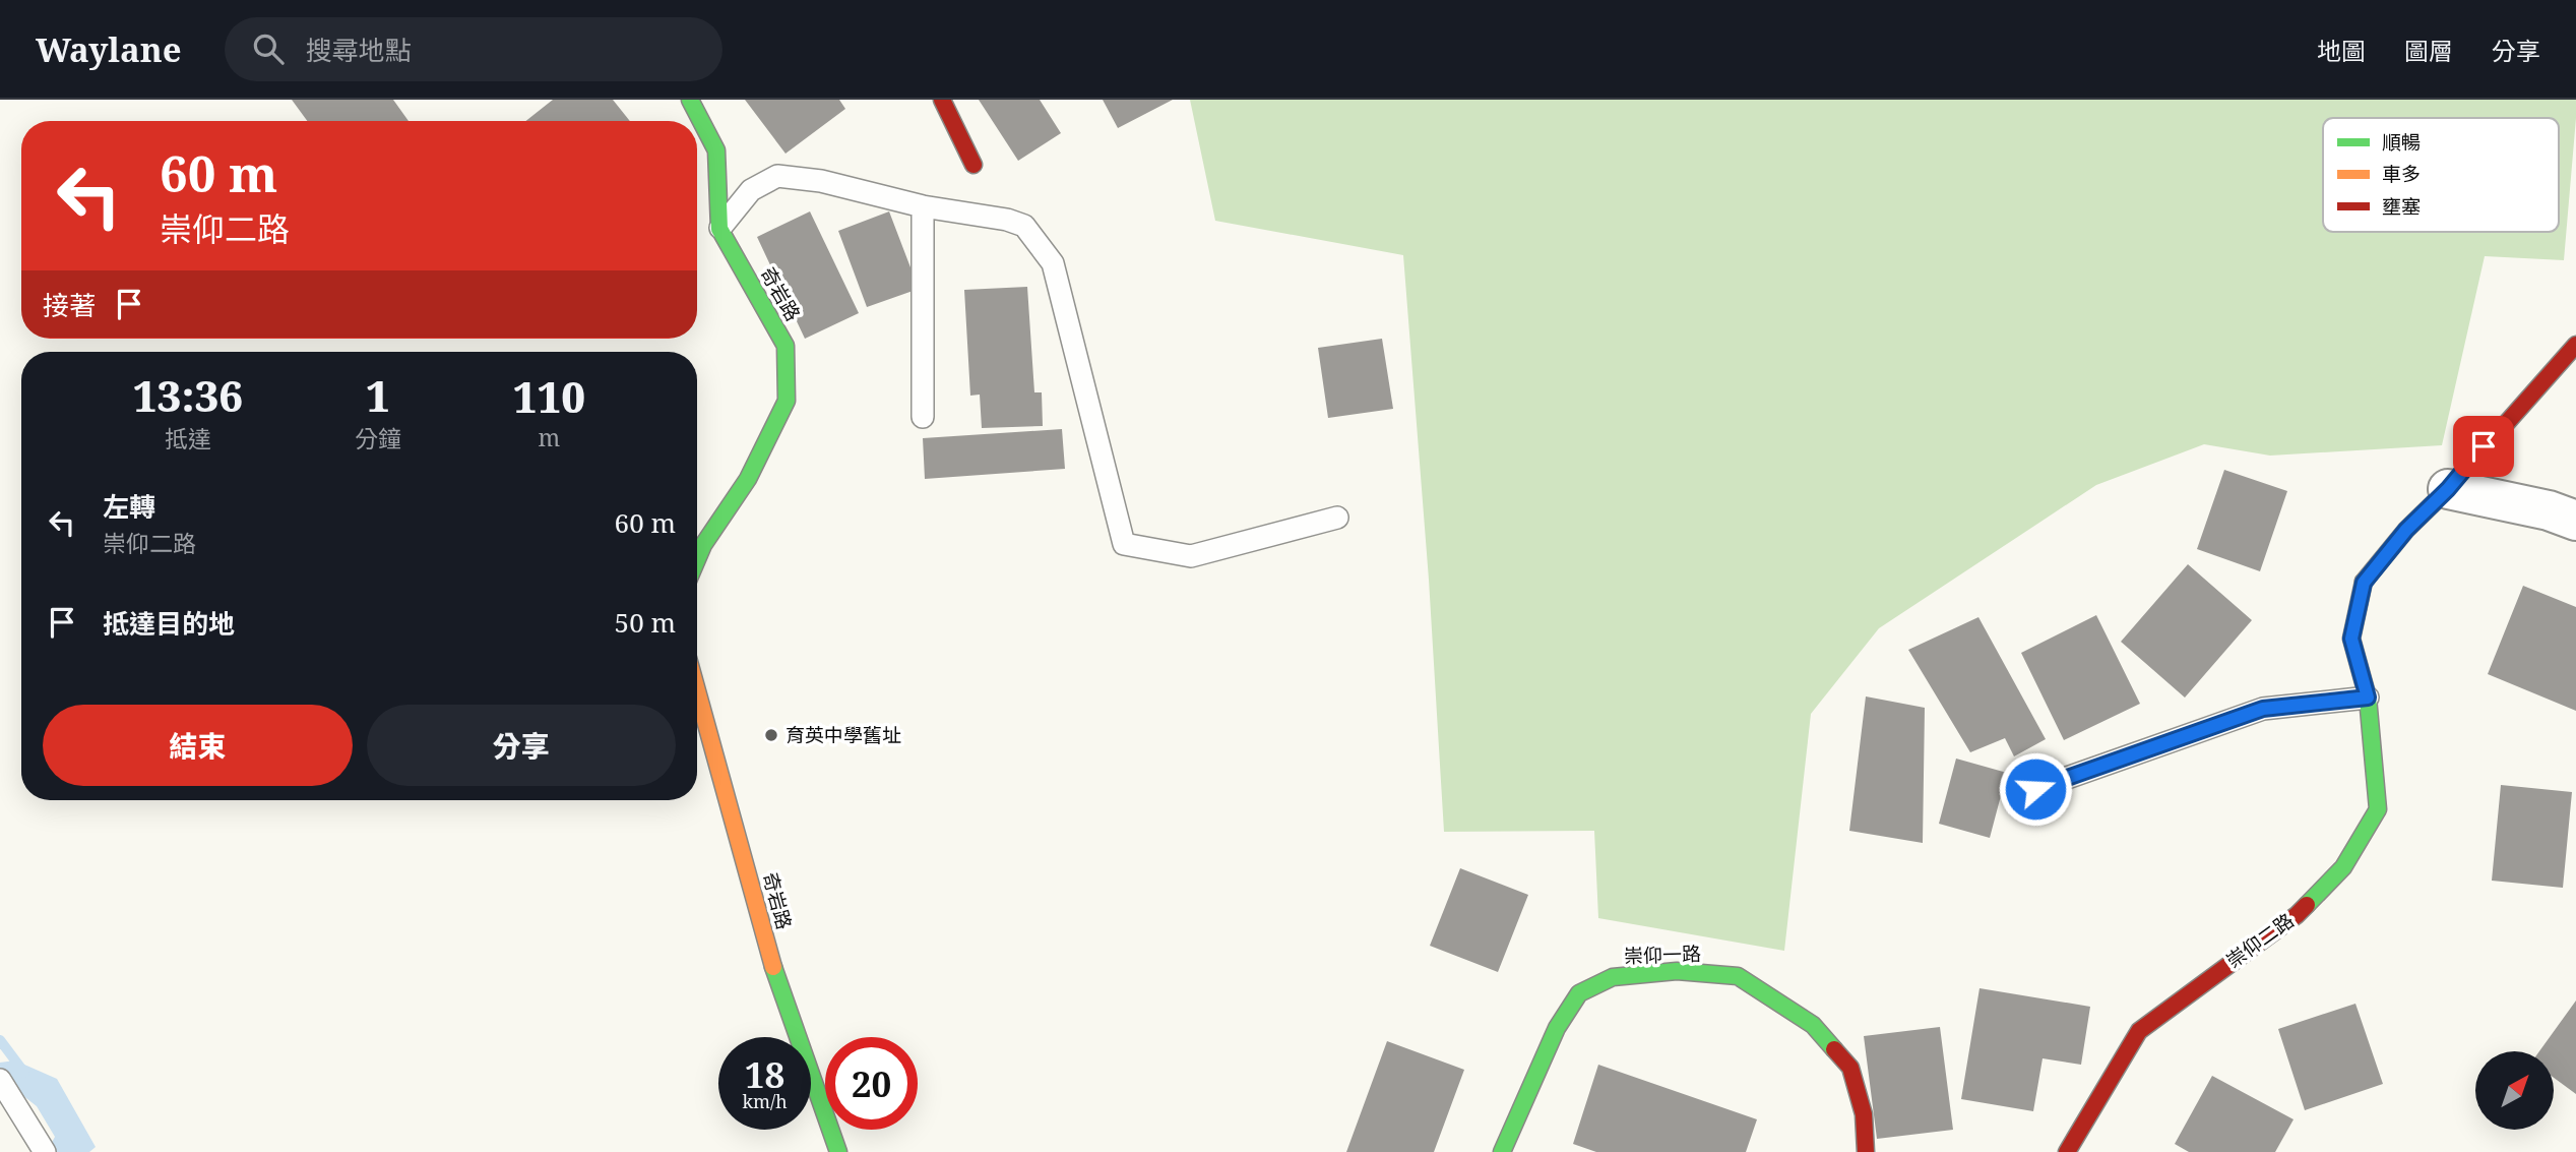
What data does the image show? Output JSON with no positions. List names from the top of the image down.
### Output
{
  "streets": {
    "street": ["奇岩路", "崇仰二路", "崇仰一路"]
  },
  "places": ["育英中學舊址"],
  "legend": ["順暢", "車多", "壅塞"],
  "north": "top right",
  "page": {
    "header": "Waylane",
    "search": "搜尋地點",
    "nav": ["地圖", "圖層", "分享"],
    "turn": ["60 m", "崇仰二路"],
    "then": "接著",
    "eta": [
      "13:36",
      "抵達",
      "1",
      "分鐘",
      "110",
      "m"
    ],
    "list": [
      {
        "name": "左轉",
        "note": "崇仰二路",
        "value": "60 m"
      },
      {
        "name": "抵達目的地",
        "value": "50 m"
      }
    ],
    "buttons": ["結束", "分享"],
    "speed": "18 km/h",
    "limit": "20"
  }
}
